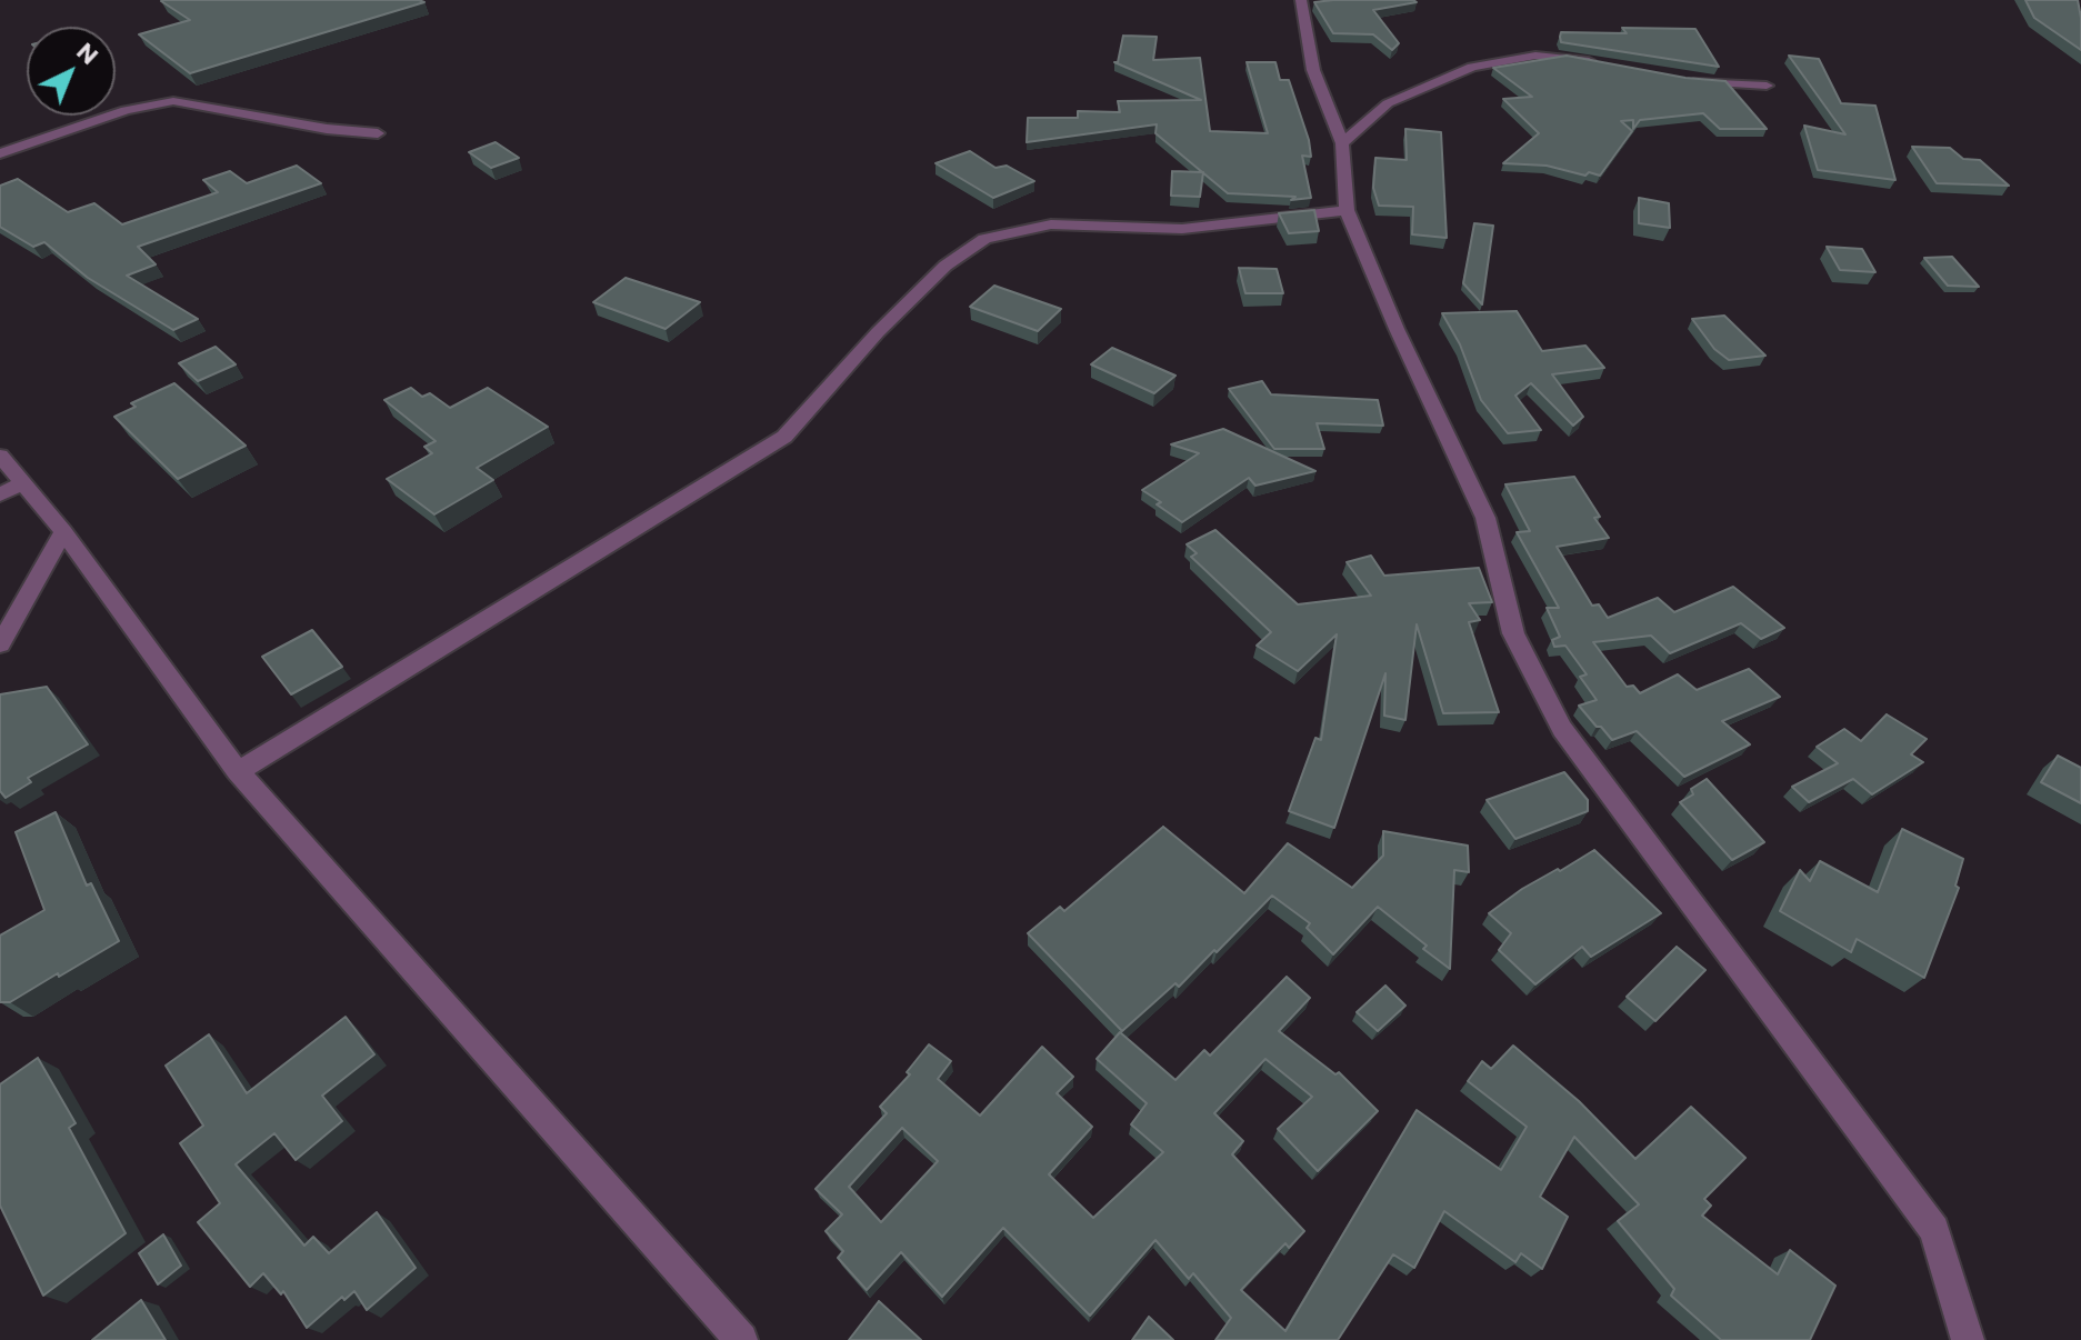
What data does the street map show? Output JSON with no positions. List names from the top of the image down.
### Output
{
  "north": "top right"
}
